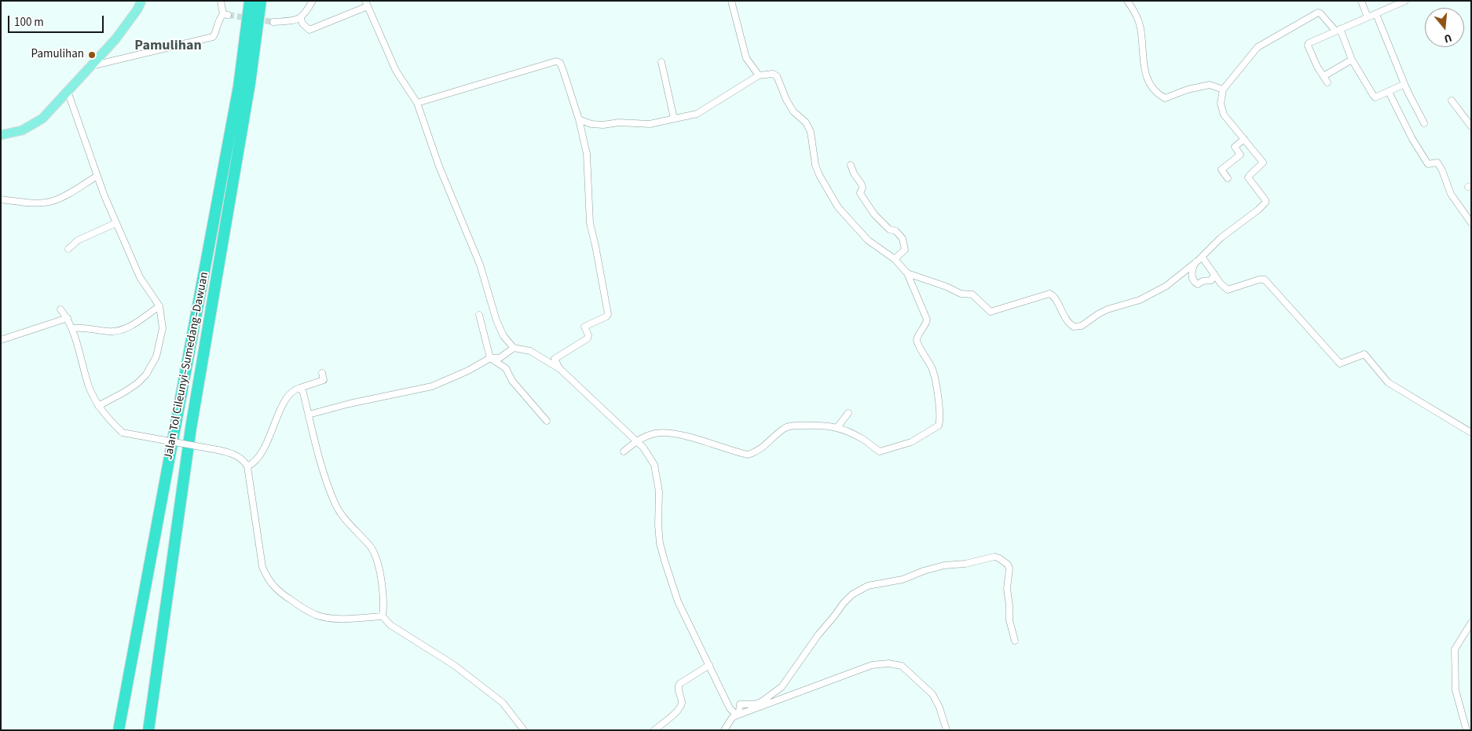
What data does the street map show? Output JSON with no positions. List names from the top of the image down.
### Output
{
  "streets": {
    "highway": ["Jalan Tol Cileunyi–Sumedang–Dawuan"]
  },
  "districts": ["Pamulihan"],
  "places": ["Pamulihan"],
  "scale_bar": "100 m",
  "north": "bottom"
}
